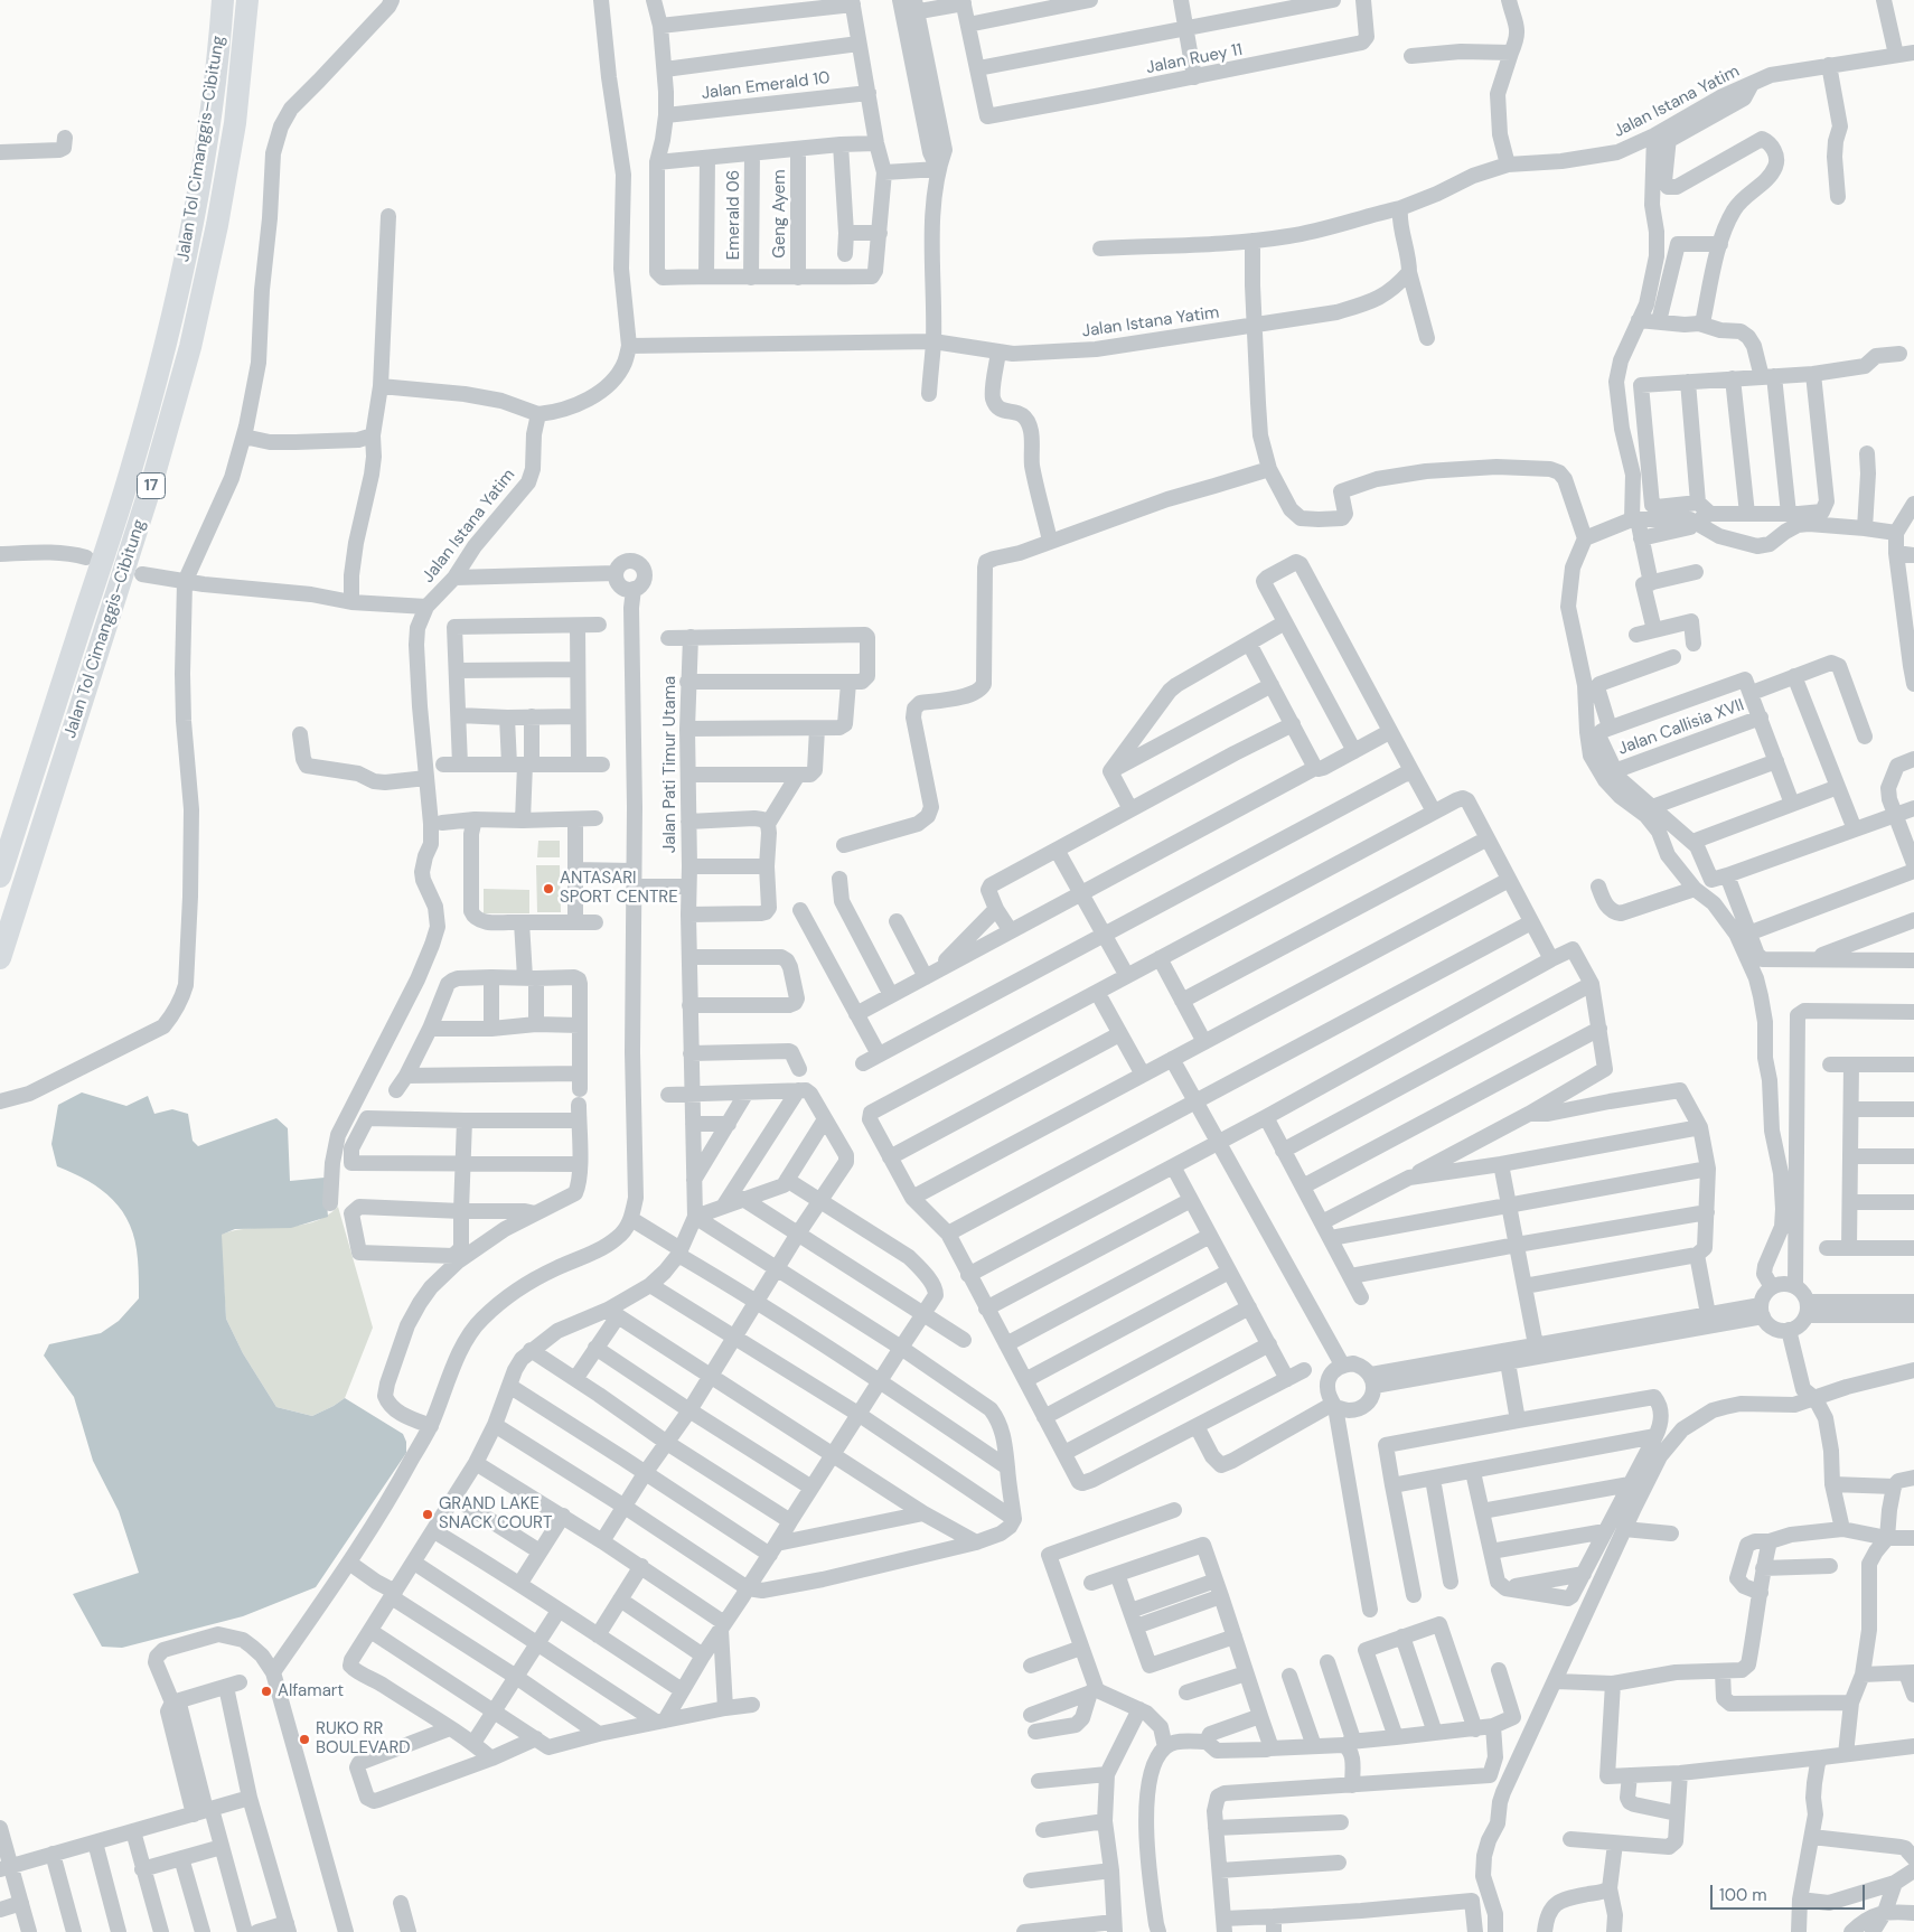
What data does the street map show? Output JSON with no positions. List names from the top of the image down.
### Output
{
  "streets": {
    "highway": ["Jalan Tol Cimanggis–Cibitung", "17"],
    "street": [
      "Jalan Ruey 11",
      "Jalan Emerald 10",
      "Jalan Istana Yatim",
      "Geng Ayem",
      "Emerald 06",
      "Jalan Callisia XVII",
      "Jalan Pati Timur Utama"
    ]
  },
  "places": [
    "ANTASARI SPORT CENTRE",
    "GRAND LAKE SNACK COURT",
    "Alfamart",
    "RUKO RR BOULEVARD"
  ],
  "scale_bar": "100 m"
}
